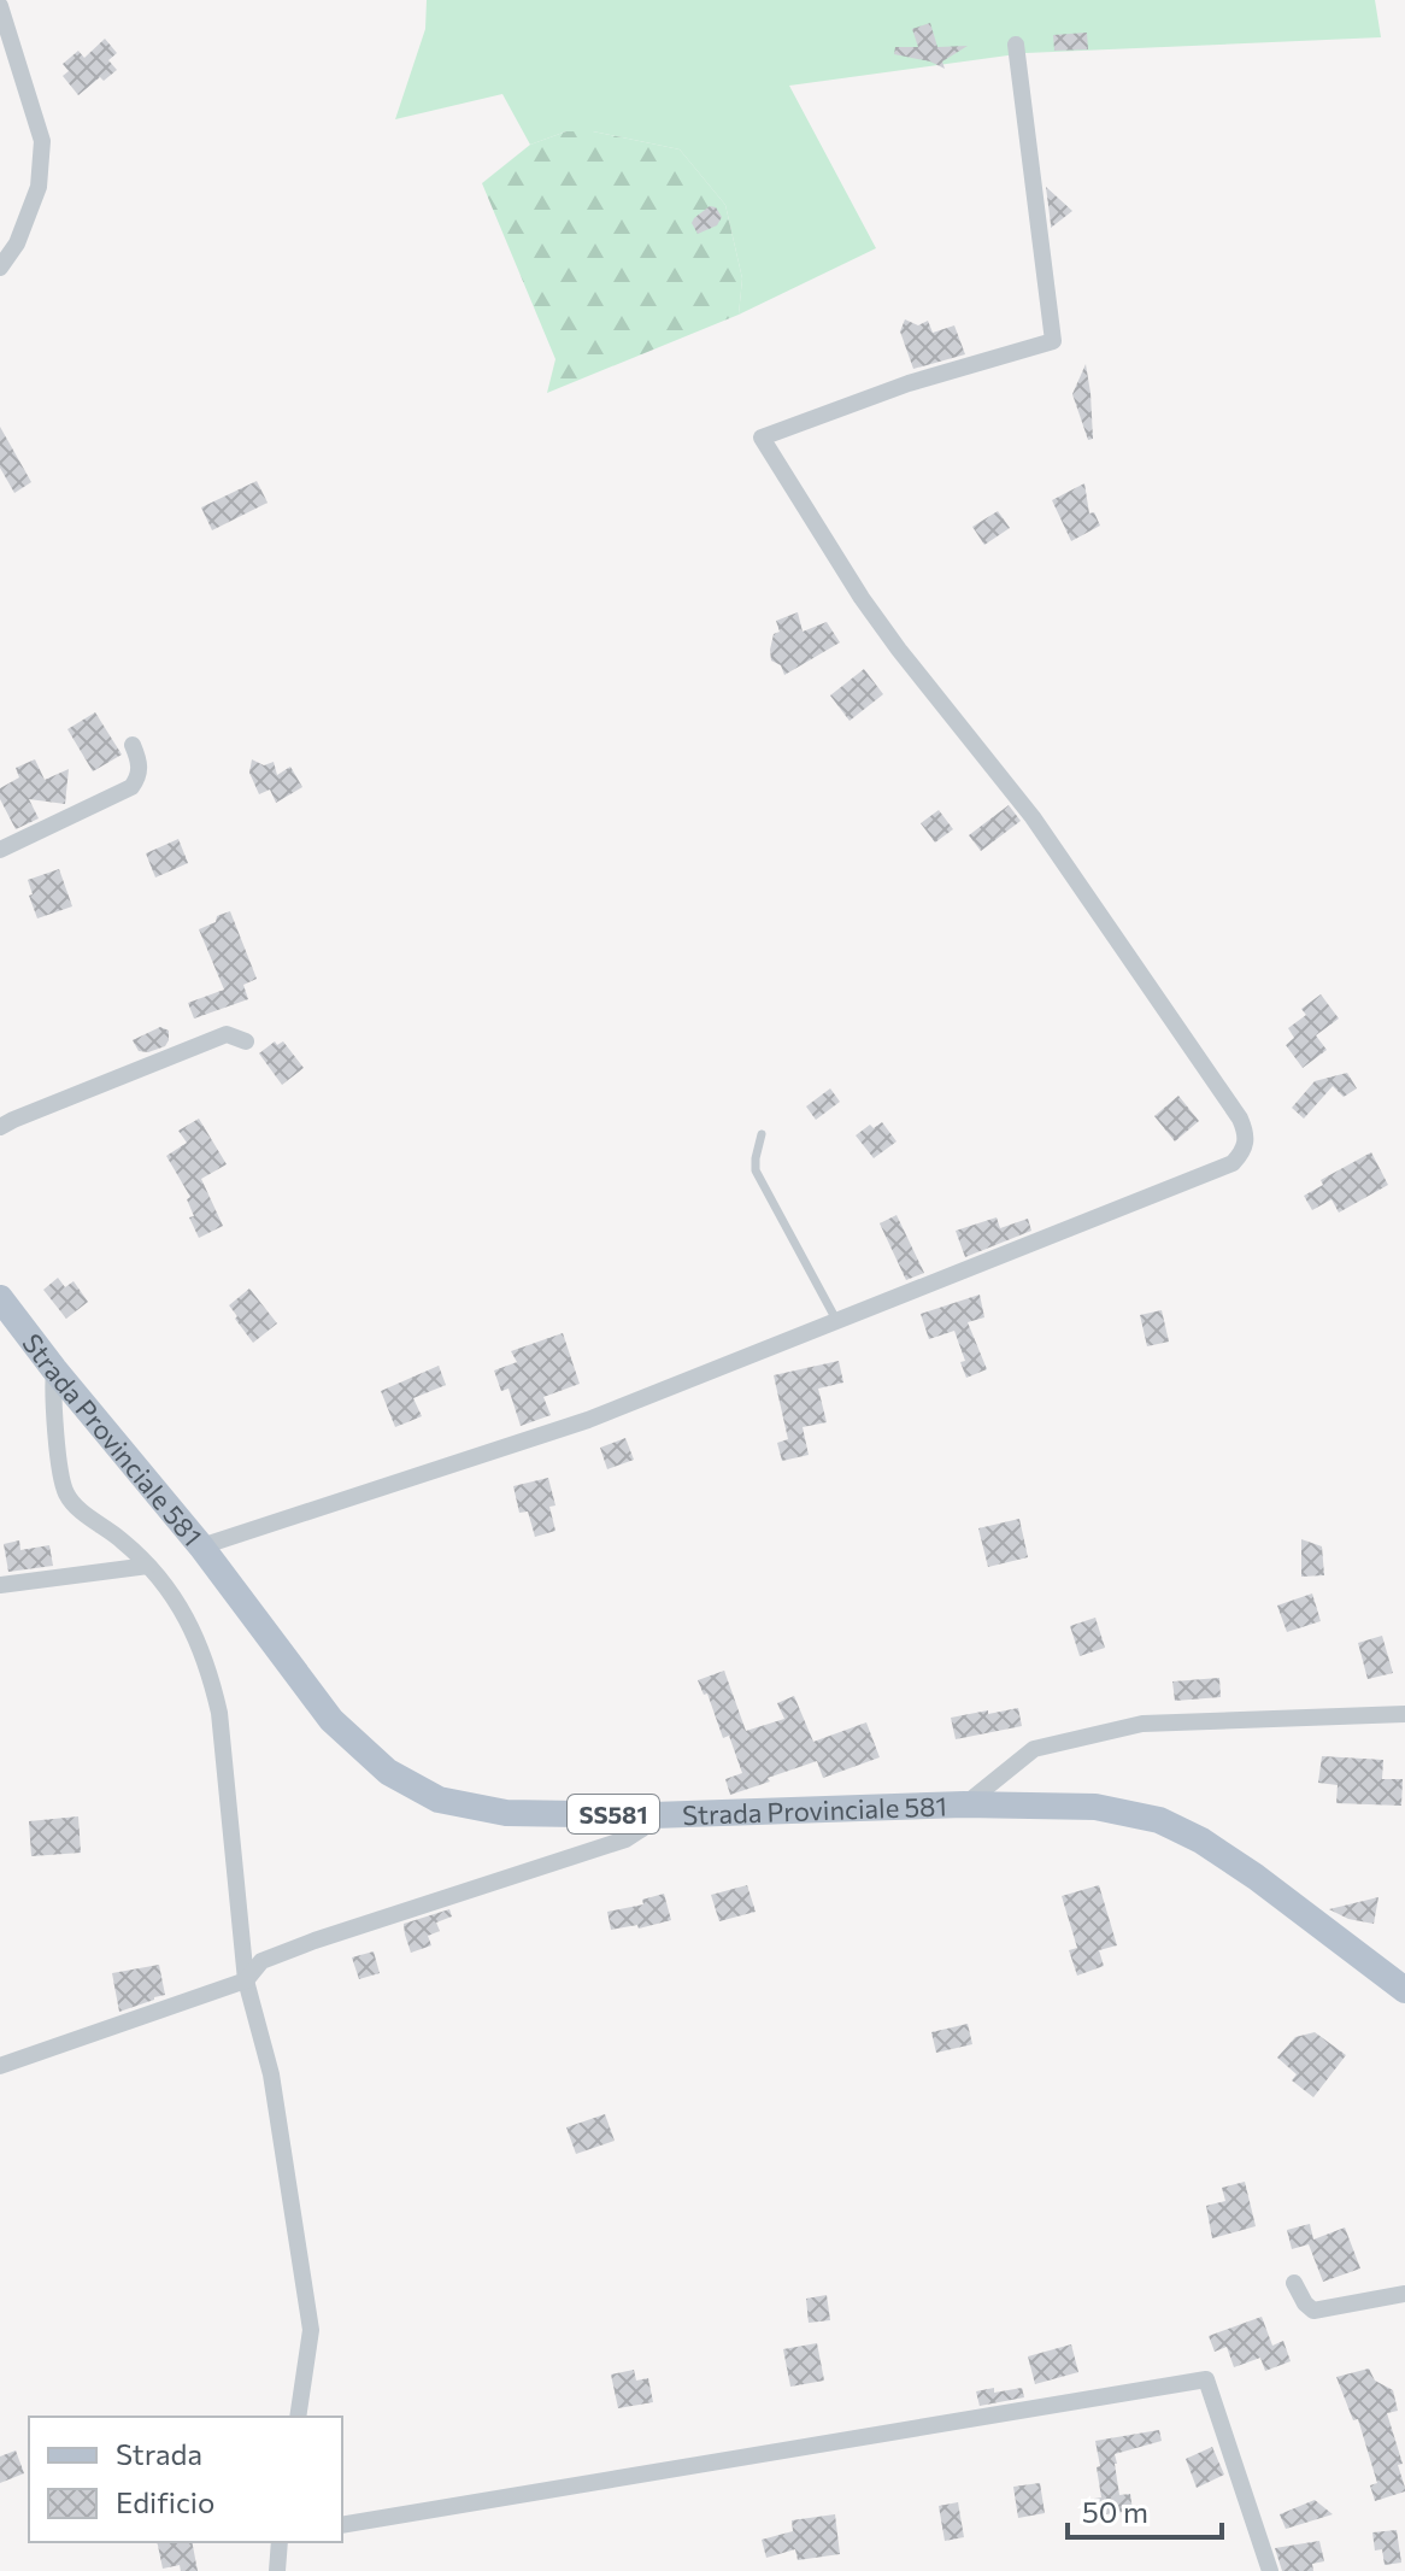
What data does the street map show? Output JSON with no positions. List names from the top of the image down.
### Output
{
  "streets": {
    "main road": ["Strada Provinciale 581", "SS581"]
  },
  "legend": ["Strada", "Edificio"],
  "scale_bar": "50 m"
}
